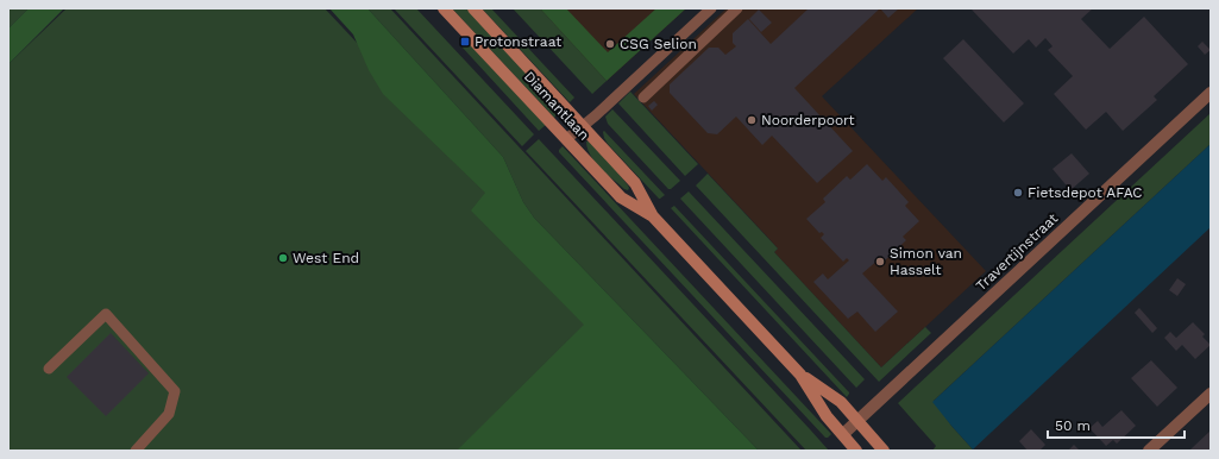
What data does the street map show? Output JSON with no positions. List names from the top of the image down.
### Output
{
  "streets": {
    "street": ["Diamantlaan", "Travertijnstraat"]
  },
  "crossings": [
    ["Diamantlaan", "Travertijnstraat"]
  ],
  "places": {
    "transit": ["Protonstraat"],
    "other": [
      "CSG Selion",
      "Noorderpoort",
      "Fietsdepot AFAC",
      "West End",
      "Simon van Hasselt"
    ]
  },
  "scale_bar": "50 m"
}
